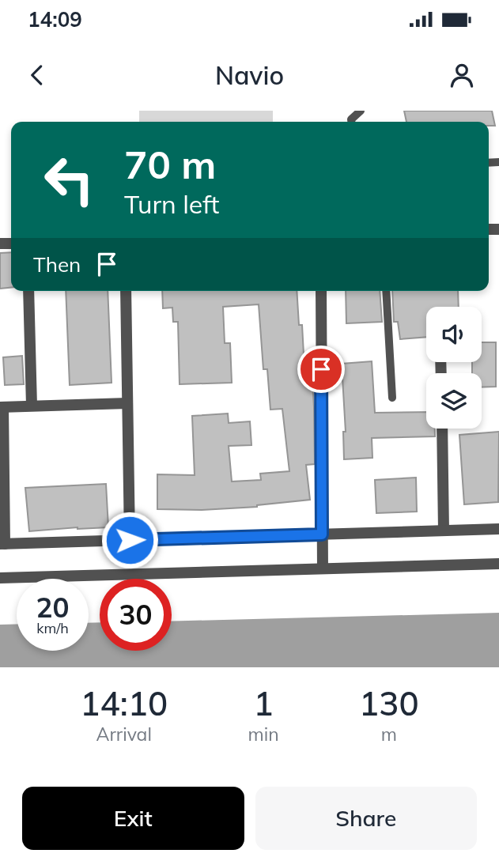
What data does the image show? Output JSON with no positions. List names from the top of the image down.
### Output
{
  "page": {
    "status": "14:09",
    "header": "Navio",
    "turn": ["70 m", "Turn left"],
    "then": "Then",
    "speed": "20 km/h",
    "limit": "30",
    "eta": [
      "14:10",
      "Arrival",
      "1",
      "min",
      "130",
      "m"
    ],
    "buttons": ["Exit", "Share"]
  }
}
